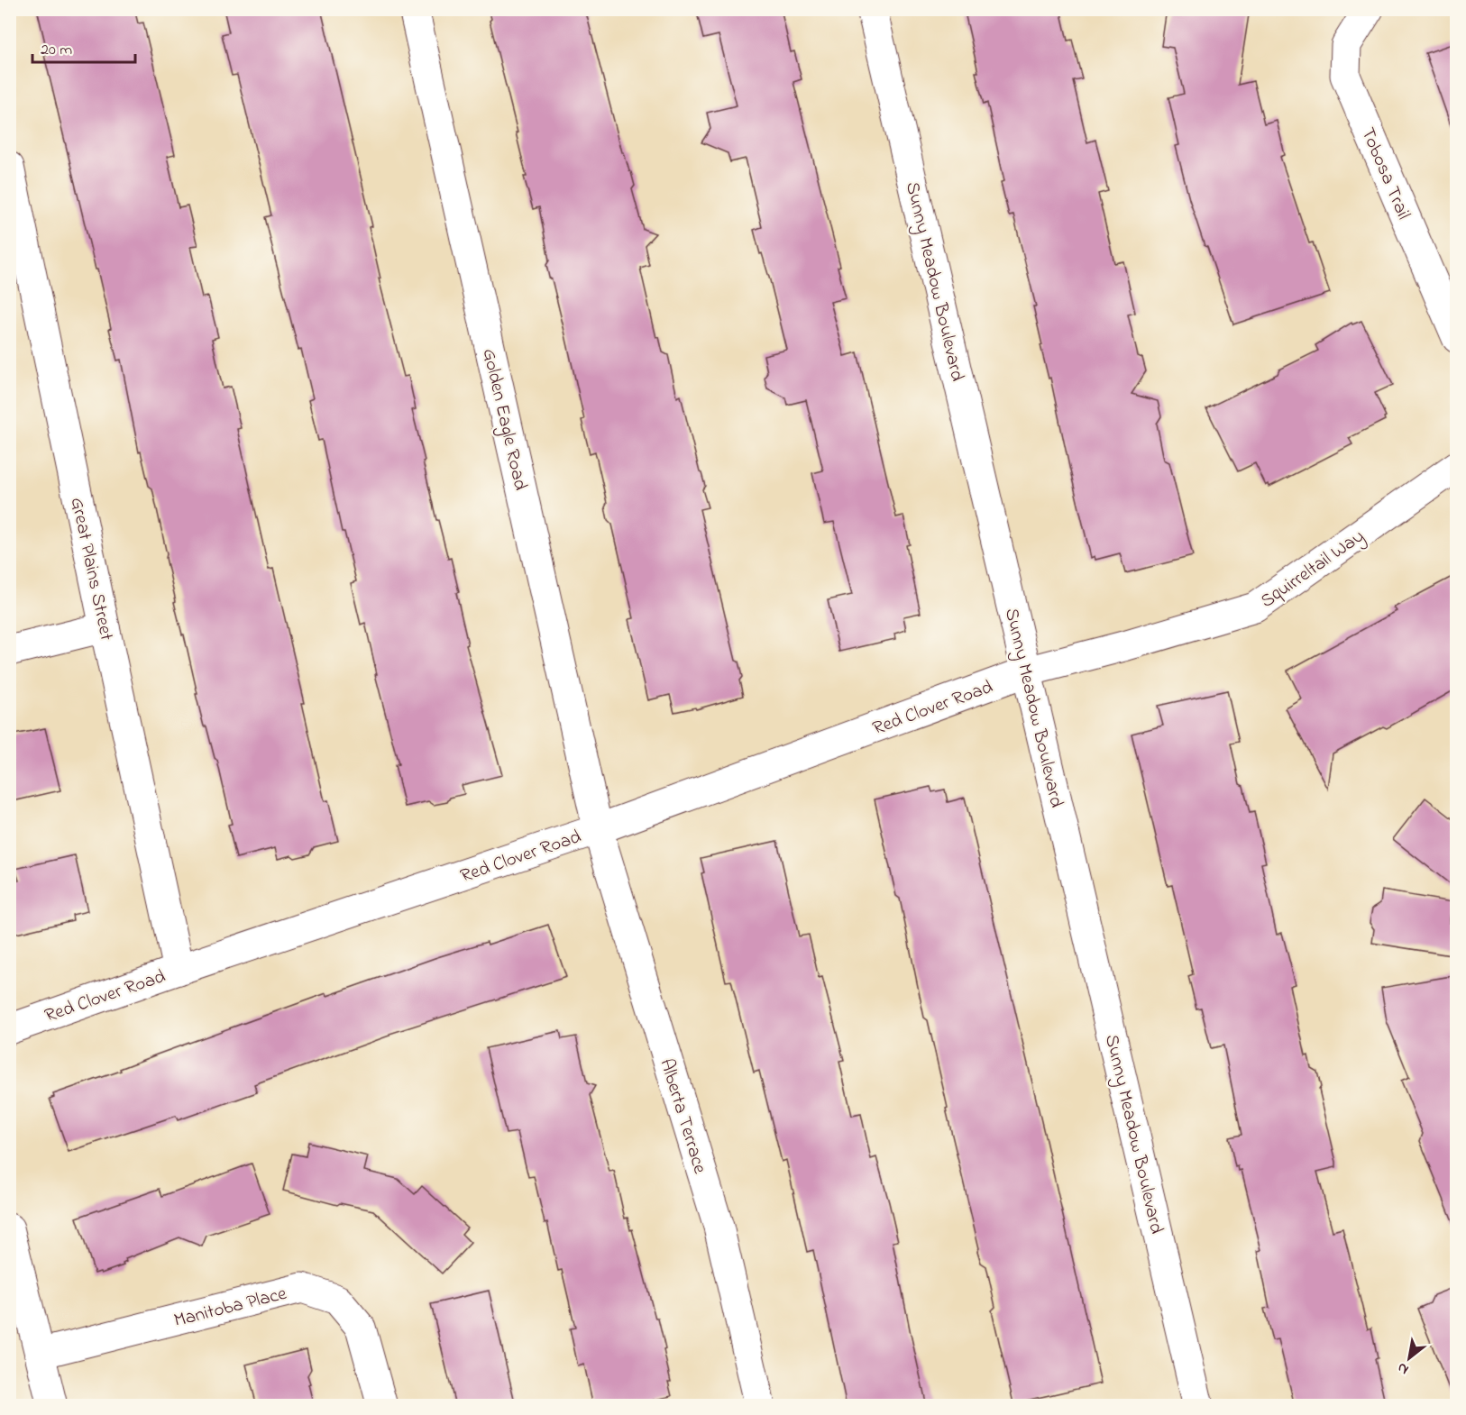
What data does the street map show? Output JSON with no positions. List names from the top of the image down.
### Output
{
  "streets": {
    "street": [
      "Tobosa Trail",
      "Sunny Meadow Boulevard",
      "Golden Eagle Road",
      "Squirreltail Way",
      "Great Plains Street",
      "Red Clover Road",
      "Alberta Terrace",
      "Manitoba Place"
    ]
  },
  "crossings": [
    ["Sunny Meadow Boulevard", "Squirreltail Way"],
    ["Sunny Meadow Boulevard", "Red Clover Road"],
    ["Golden Eagle Road", "Red Clover Road"],
    ["Golden Eagle Road", "Alberta Terrace"],
    ["Squirreltail Way", "Red Clover Road"],
    ["Great Plains Street", "Red Clover Road"],
    ["Red Clover Road", "Alberta Terrace"]
  ],
  "scale_bar": "20 m",
  "north": "bottom left"
}
